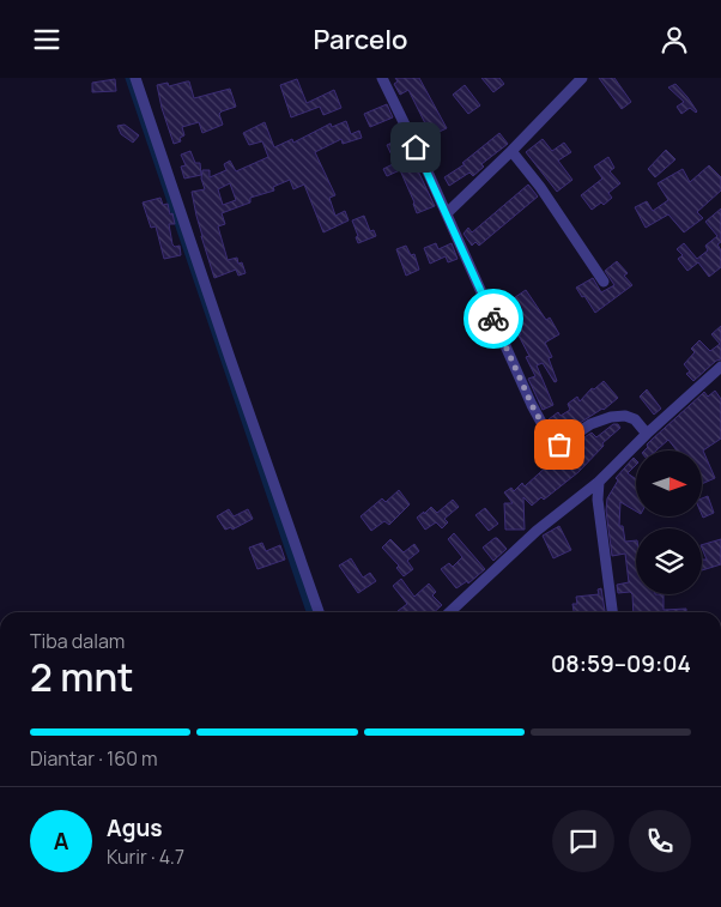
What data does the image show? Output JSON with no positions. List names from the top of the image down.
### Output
{
  "north": "right",
  "page": {
    "header": "Parcelo",
    "heading": ["2 mnt", "Tiba dalam", "08:59–09:04"],
    "panel": ["Agus", "Kurir · 4.7"],
    "bar": "Diantar · 160 m",
    "round": "A"
  }
}
